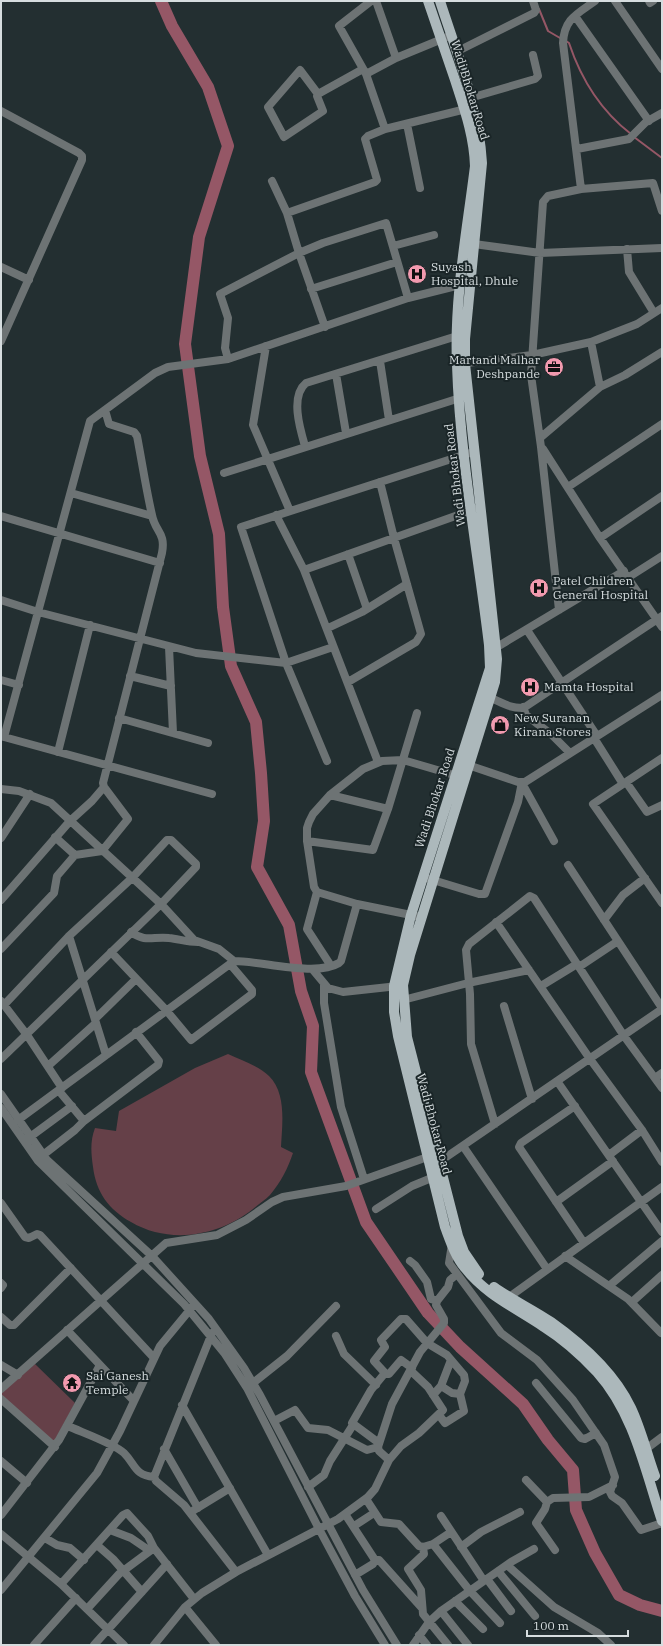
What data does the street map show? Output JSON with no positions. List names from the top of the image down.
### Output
{
  "streets": {
    "main road": ["Wadi Bhokar Road"]
  },
  "places": {
    "hospital": ["Suyash Hospital, Dhule", "Patel Children General Hospital", "Mamta Hospital"],
    "office": ["Martand Malhar Deshpande"],
    "shop": ["New Suranan Kirana Stores"],
    "temple": ["Sai Ganesh Temple"]
  },
  "scale_bar": "100 m"
}
